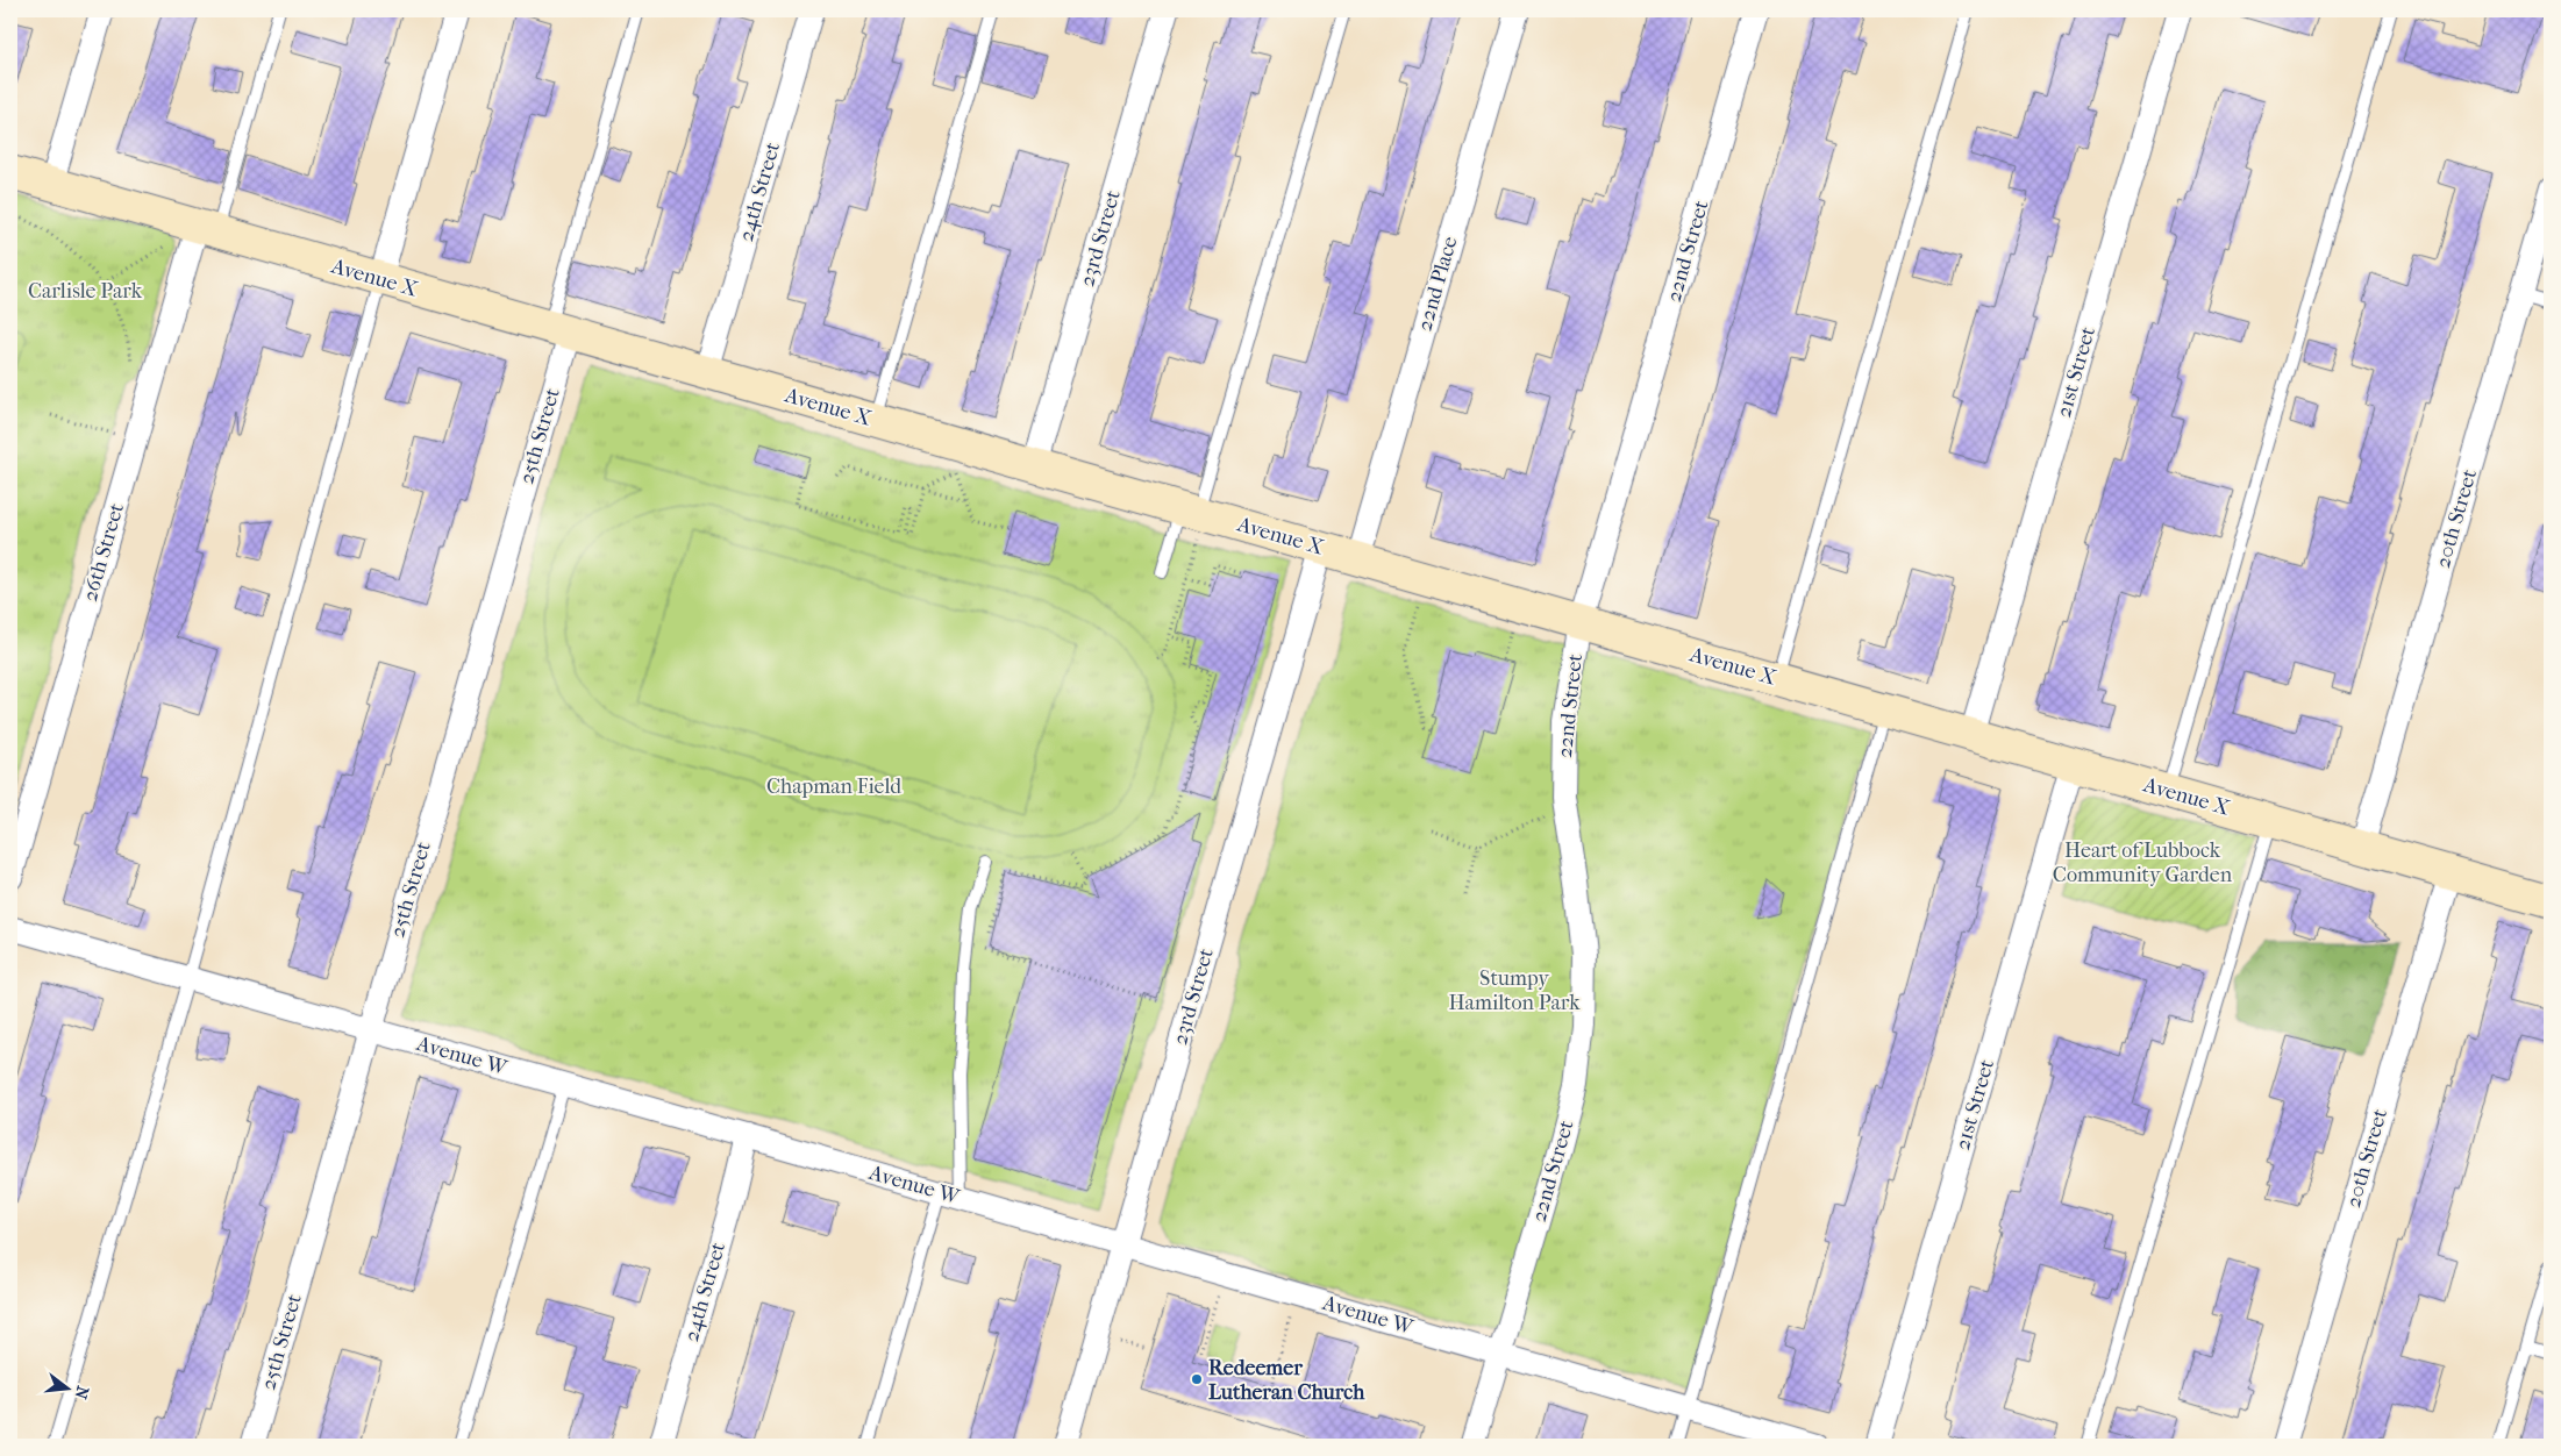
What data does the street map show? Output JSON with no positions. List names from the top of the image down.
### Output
{
  "streets": {
    "street": [
      "24th Street",
      "23rd Street",
      "22nd Street",
      "Avenue X",
      "22nd Place",
      "21st Street",
      "25th Street",
      "20th Street",
      "26th Street",
      "Avenue W"
    ]
  },
  "crossings": [
    ["24th Street", "Avenue X"],
    ["24th Street", "Avenue W"],
    ["23rd Street", "Avenue X"],
    ["23rd Street", "Avenue W"],
    ["22nd Street", "Avenue X"],
    ["22nd Street", "Avenue W"],
    ["Avenue X", "22nd Place"],
    ["Avenue X", "21st Street"],
    ["Avenue X", "25th Street"],
    ["Avenue X", "20th Street"],
    ["Avenue X", "26th Street"],
    ["25th Street", "Avenue W"]
  ],
  "parks": [
    "Carlisle Park",
    "Chapman Field",
    "Heart of Lubbock Community Garden",
    "Stumpy Hamilton Park"
  ],
  "places": ["Redeemer Lutheran Church"],
  "north": "right"
}
